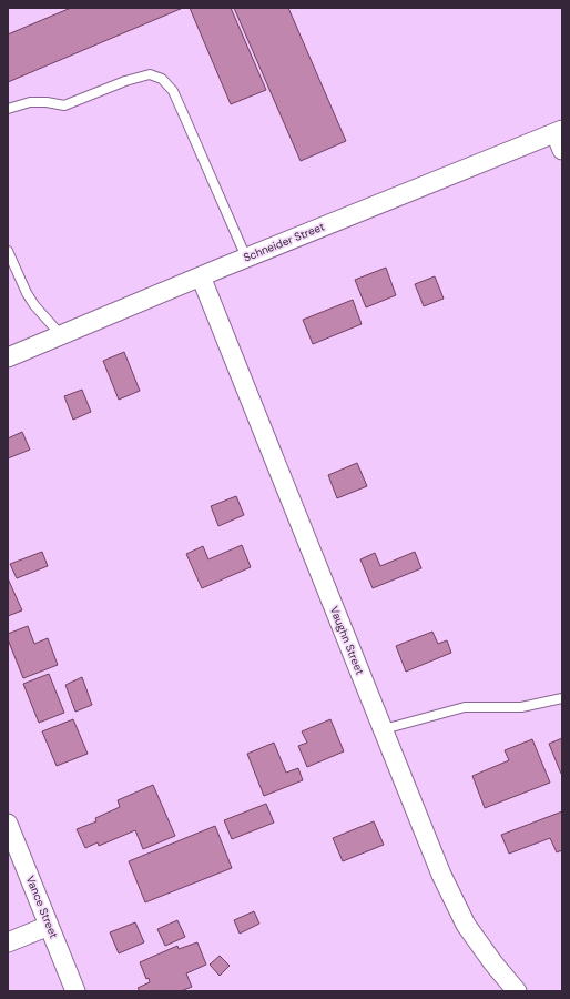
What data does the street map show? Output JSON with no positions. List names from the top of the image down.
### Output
{
  "streets": {
    "street": ["Schneider Street", "Vaughn Street", "Vance Street"]
  },
  "crossings": [
    ["Schneider Street", "Vaughn Street"]
  ]
}
